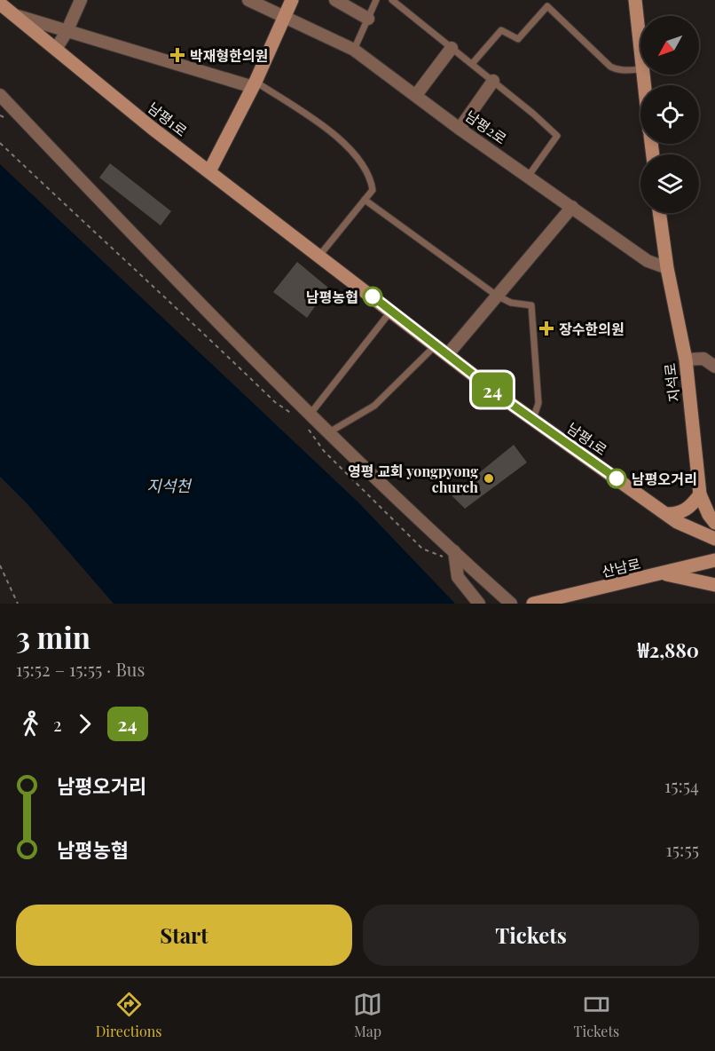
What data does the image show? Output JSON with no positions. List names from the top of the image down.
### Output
{
  "streets": {
    "street": [
      "남평1로",
      "남평2로",
      "지석로",
      "산남로"
    ]
  },
  "crossings": [
    ["남평2로", "지석로"]
  ],
  "water": ["지석천"],
  "places": {
    "health": ["박재형한의원", "장수한의원"],
    "other": ["남평농협", "영평 교회 yongpyong church", "남평오거리"]
  },
  "lines": ["bus line 24"],
  "north": "bottom left",
  "page": {
    "on_map": "24",
    "heading": ["3 min", "15:52 – 15:55 · Bus", "₩2,880"],
    "legs": ["2", "24"],
    "list": [
      {
        "name": "남평오거리",
        "value": "15:54"
      },
      {
        "name": "남평농협",
        "value": "15:55"
      }
    ],
    "buttons": ["Start", "Tickets"],
    "tabs": ["Directions", "Map", "Tickets"]
  }
}
